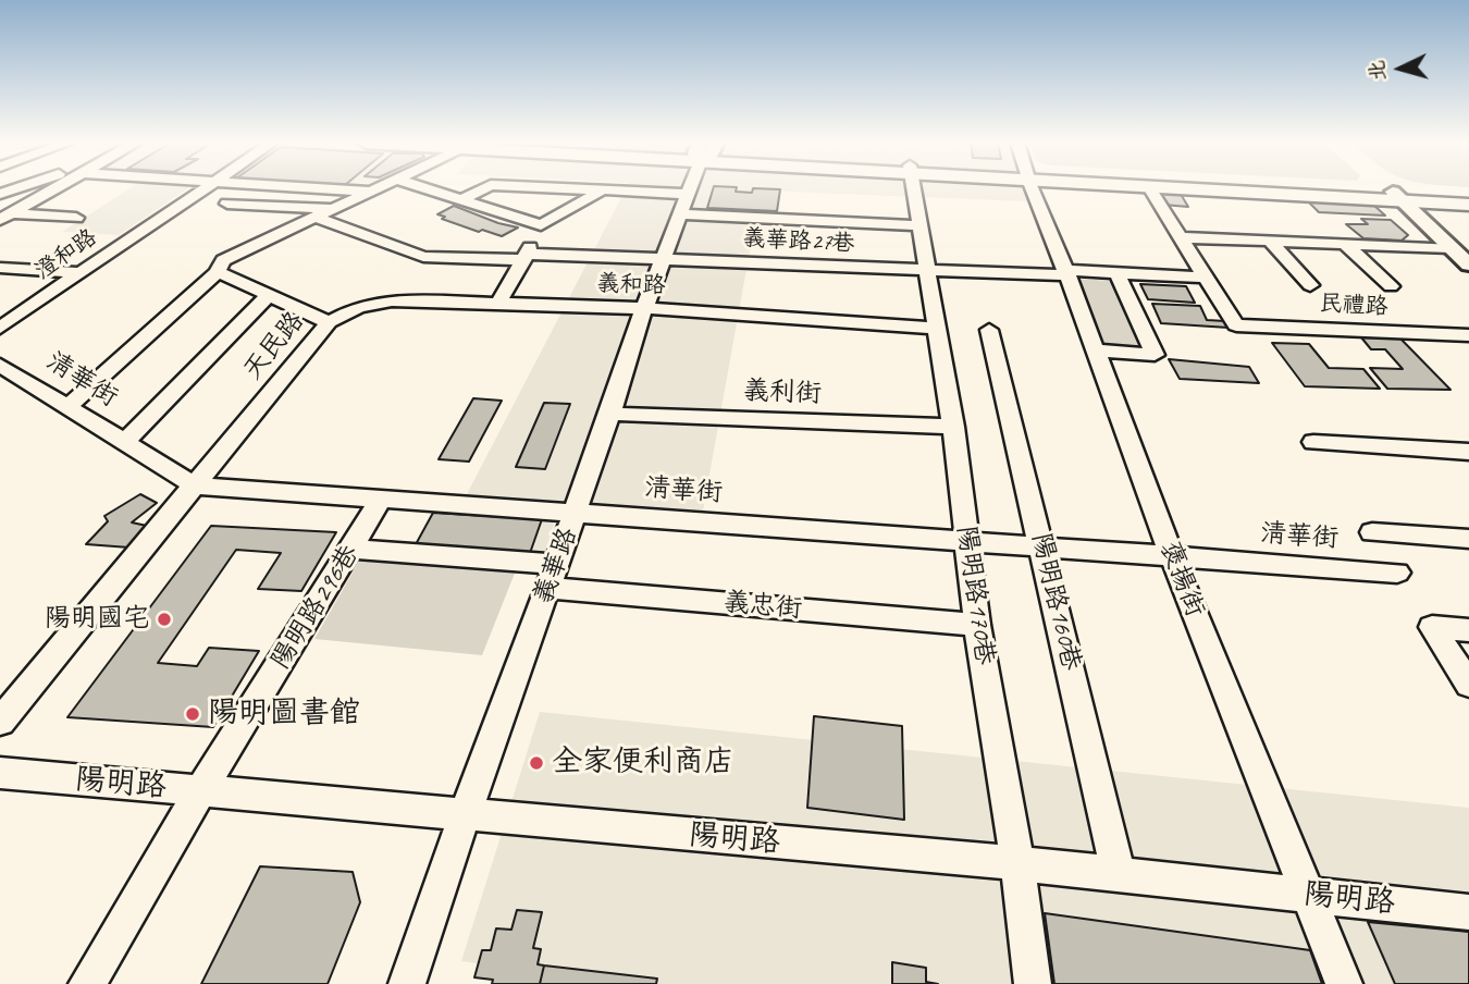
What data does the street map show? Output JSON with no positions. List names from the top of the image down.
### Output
{
  "streets": {
    "street": [
      "義華路27巷",
      "澄和路",
      "義和路",
      "民禮路",
      "天民路",
      "清華街",
      "義利街",
      "義華路",
      "褒揚街",
      "陽明路170巷",
      "陽明路160巷",
      "義忠街",
      "陽明路296巷",
      "陽明路"
    ]
  },
  "crossings": [
    ["義華路27巷", "民禮路"],
    ["義華路27巷", "義華路"],
    ["義華路27巷", "褒揚街"],
    ["義華路27巷", "陽明路170巷"],
    ["義和路", "天民路"],
    ["義和路", "義華路"],
    ["義和路", "陽明路170巷"],
    ["天民路", "清華街"],
    ["清華街", "義華路"],
    ["清華街", "褒揚街"],
    ["清華街", "陽明路170巷"],
    ["清華街", "陽明路160巷"],
    ["清華街", "陽明路296巷"],
    ["義利街", "義華路"],
    ["義利街", "陽明路170巷"],
    ["義華路", "義忠街"],
    ["義華路", "陽明路"],
    ["褒揚街", "陽明路"],
    ["陽明路170巷", "義忠街"],
    ["陽明路170巷", "陽明路"],
    ["陽明路160巷", "陽明路"],
    ["義忠街", "陽明路296巷"],
    ["陽明路296巷", "陽明路"]
  ],
  "places": ["陽明國宅", "陽明圖書館", "全家便利商店"],
  "north": "left"
}
